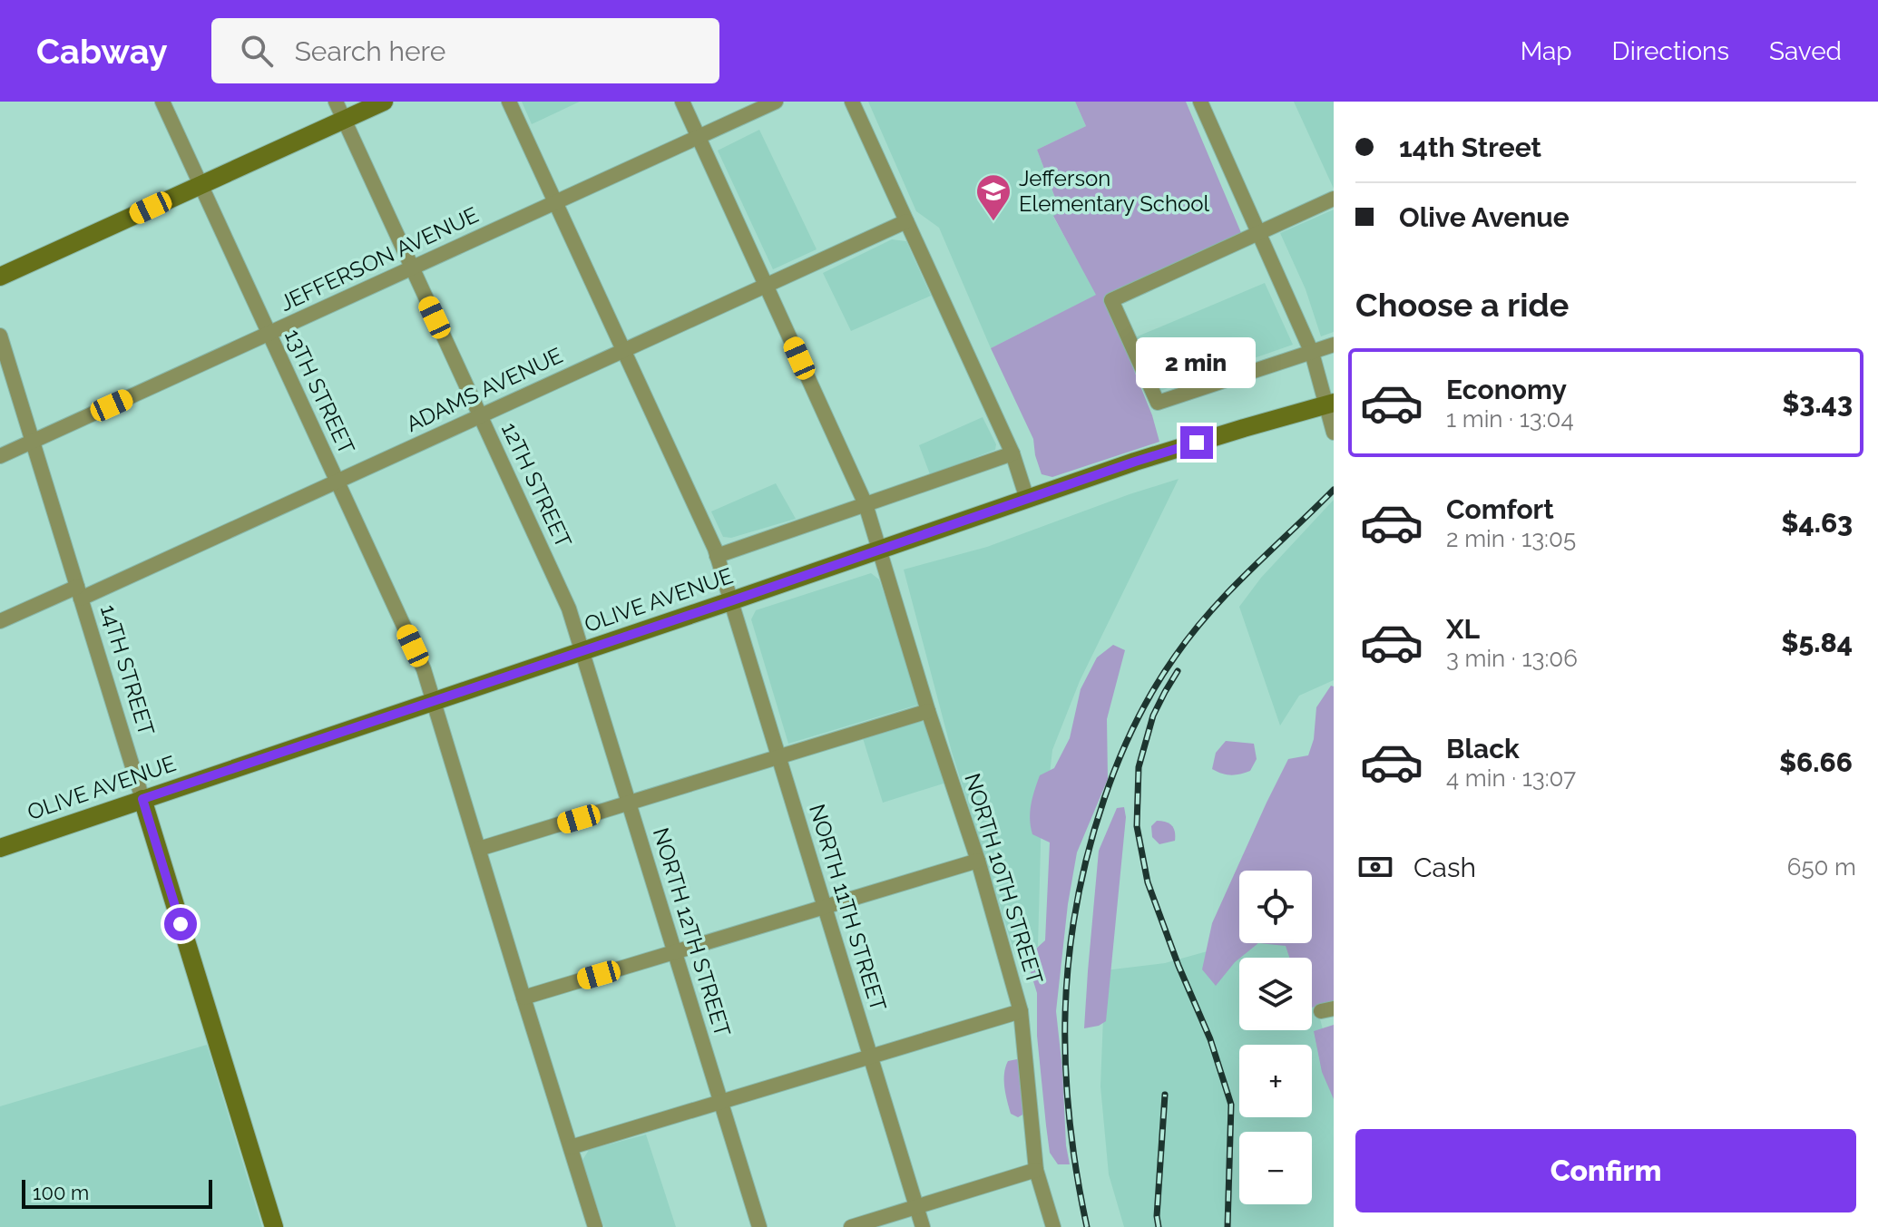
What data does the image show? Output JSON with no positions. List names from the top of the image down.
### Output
{
  "streets": {
    "main road": ["OLIVE AVENUE", "14TH STREET"],
    "street": [
      "JEFFERSON AVENUE",
      "ADAMS AVENUE",
      "13TH STREET",
      "12TH STREET",
      "NORTH 10TH STREET",
      "NORTH 11TH STREET",
      "NORTH 12TH STREET"
    ]
  },
  "crossings": [
    ["JEFFERSON AVENUE", "13TH STREET"],
    ["JEFFERSON AVENUE", "12TH STREET"],
    ["JEFFERSON AVENUE", "14TH STREET"],
    ["JEFFERSON AVENUE", "NORTH 10TH STREET"],
    ["JEFFERSON AVENUE", "NORTH 11TH STREET"],
    ["ADAMS AVENUE", "13TH STREET"],
    ["ADAMS AVENUE", "12TH STREET"],
    ["ADAMS AVENUE", "14TH STREET"],
    ["ADAMS AVENUE", "NORTH 10TH STREET"],
    ["ADAMS AVENUE", "NORTH 11TH STREET"],
    ["13TH STREET", "OLIVE AVENUE"],
    ["12TH STREET", "OLIVE AVENUE"],
    ["12TH STREET", "NORTH 12TH STREET"],
    ["OLIVE AVENUE", "14TH STREET"],
    ["OLIVE AVENUE", "NORTH 10TH STREET"],
    ["OLIVE AVENUE", "NORTH 11TH STREET"],
    ["OLIVE AVENUE", "NORTH 12TH STREET"]
  ],
  "places": {
    "school or university": ["Jefferson Elementary School"]
  },
  "scale_bar": "100 m",
  "page": {
    "header": "Cabway",
    "search": "Search here",
    "nav": ["Map", "Directions", "Saved"],
    "banner": ["14th Street", "Olive Avenue"],
    "heading": "Choose a ride",
    "bubble": "2 min",
    "list": [
      {
        "name": "Economy",
        "note": "1 min · 13:04",
        "value": "$3.43"
      },
      {
        "name": "Comfort",
        "note": "2 min · 13:05",
        "value": "$4.63"
      },
      {
        "name": "XL",
        "note": "3 min · 13:06",
        "value": "$5.84"
      },
      {
        "name": "Black",
        "note": "4 min · 13:07",
        "value": "$6.66"
      }
    ],
    "pay": ["Cash", "650 m"],
    "map_buttons": ["+", "−"],
    "buttons": "Confirm",
    "scale": "100 m"
  }
}
